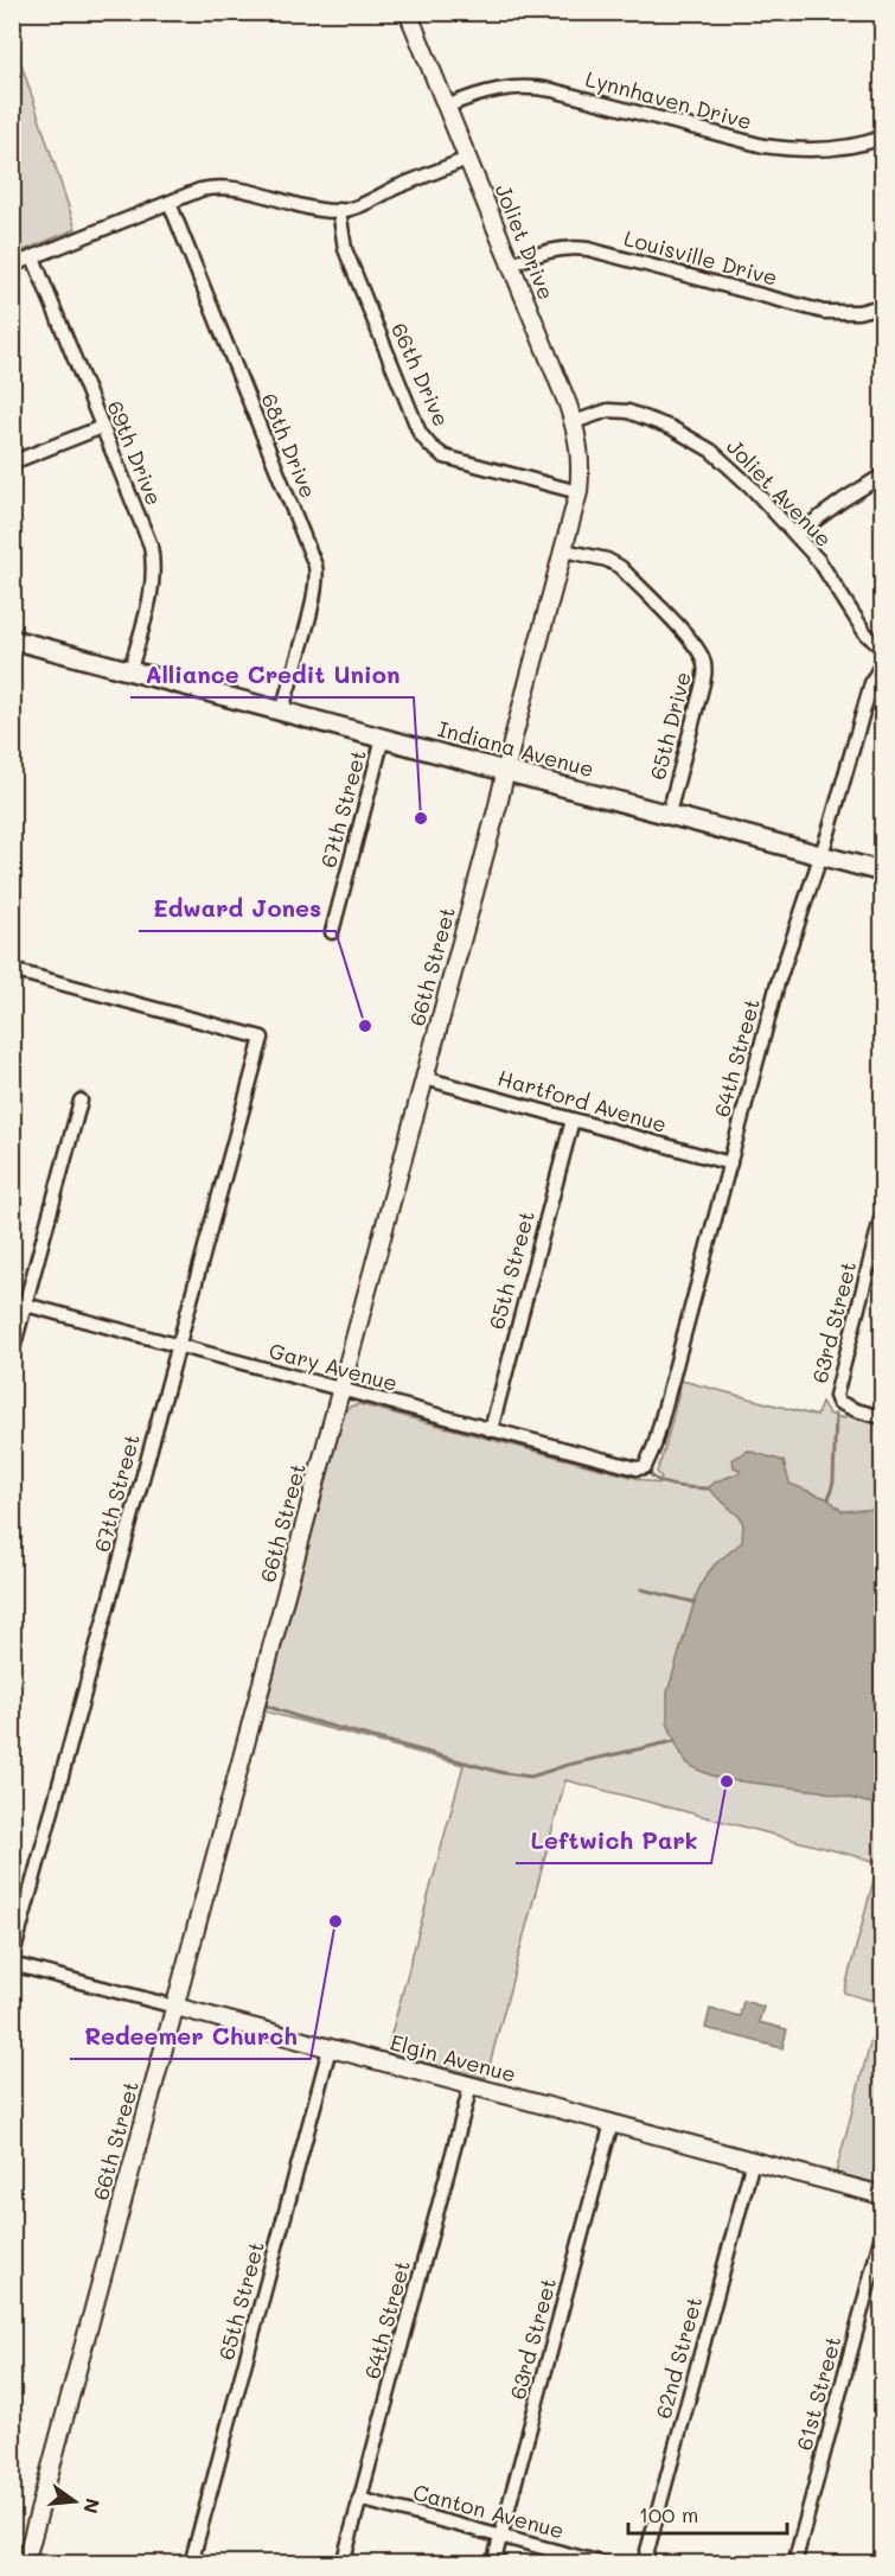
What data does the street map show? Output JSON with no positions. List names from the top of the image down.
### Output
{
  "streets": {
    "main road": ["Indiana Avenue"],
    "street": [
      "Lynnhaven Drive",
      "Joliet Drive",
      "Louisville Drive",
      "66th Drive",
      "68th Drive",
      "69th Drive",
      "Joliet Avenue",
      "65th Drive",
      "67th Street",
      "66th Street",
      "64th Street",
      "Hartford Avenue",
      "65th Street",
      "63rd Street",
      "Gary Avenue",
      "Elgin Avenue",
      "62nd Street",
      "61st Street",
      "Canton Avenue"
    ]
  },
  "crossings": [
    ["Lynnhaven Drive", "Joliet Drive"],
    ["Joliet Drive", "Louisville Drive"],
    ["Joliet Drive", "66th Drive"],
    ["Joliet Drive", "Joliet Avenue"],
    ["Joliet Drive", "66th Street"],
    ["66th Drive", "66th Street"],
    ["68th Drive", "Indiana Avenue"],
    ["69th Drive", "Indiana Avenue"],
    ["65th Drive", "Indiana Avenue"],
    ["65th Drive", "66th Street"],
    ["Indiana Avenue", "67th Street"],
    ["Indiana Avenue", "66th Street"],
    ["Indiana Avenue", "64th Street"],
    ["67th Street", "Gary Avenue"],
    ["67th Street", "Elgin Avenue"],
    ["66th Street", "Hartford Avenue"],
    ["66th Street", "Gary Avenue"],
    ["66th Street", "Elgin Avenue"],
    ["64th Street", "Hartford Avenue"],
    ["64th Street", "Gary Avenue"],
    ["64th Street", "Elgin Avenue"],
    ["64th Street", "Canton Avenue"],
    ["Hartford Avenue", "65th Street"],
    ["65th Street", "Gary Avenue"],
    ["65th Street", "Elgin Avenue"],
    ["63rd Street", "Elgin Avenue"],
    ["63rd Street", "Canton Avenue"],
    ["Elgin Avenue", "62nd Street"]
  ],
  "places": [
    "Alliance Credit Union",
    "Edward Jones",
    "Leftwich Park",
    "Redeemer Church"
  ],
  "scale_bar": "100 m",
  "north": "right"
}
